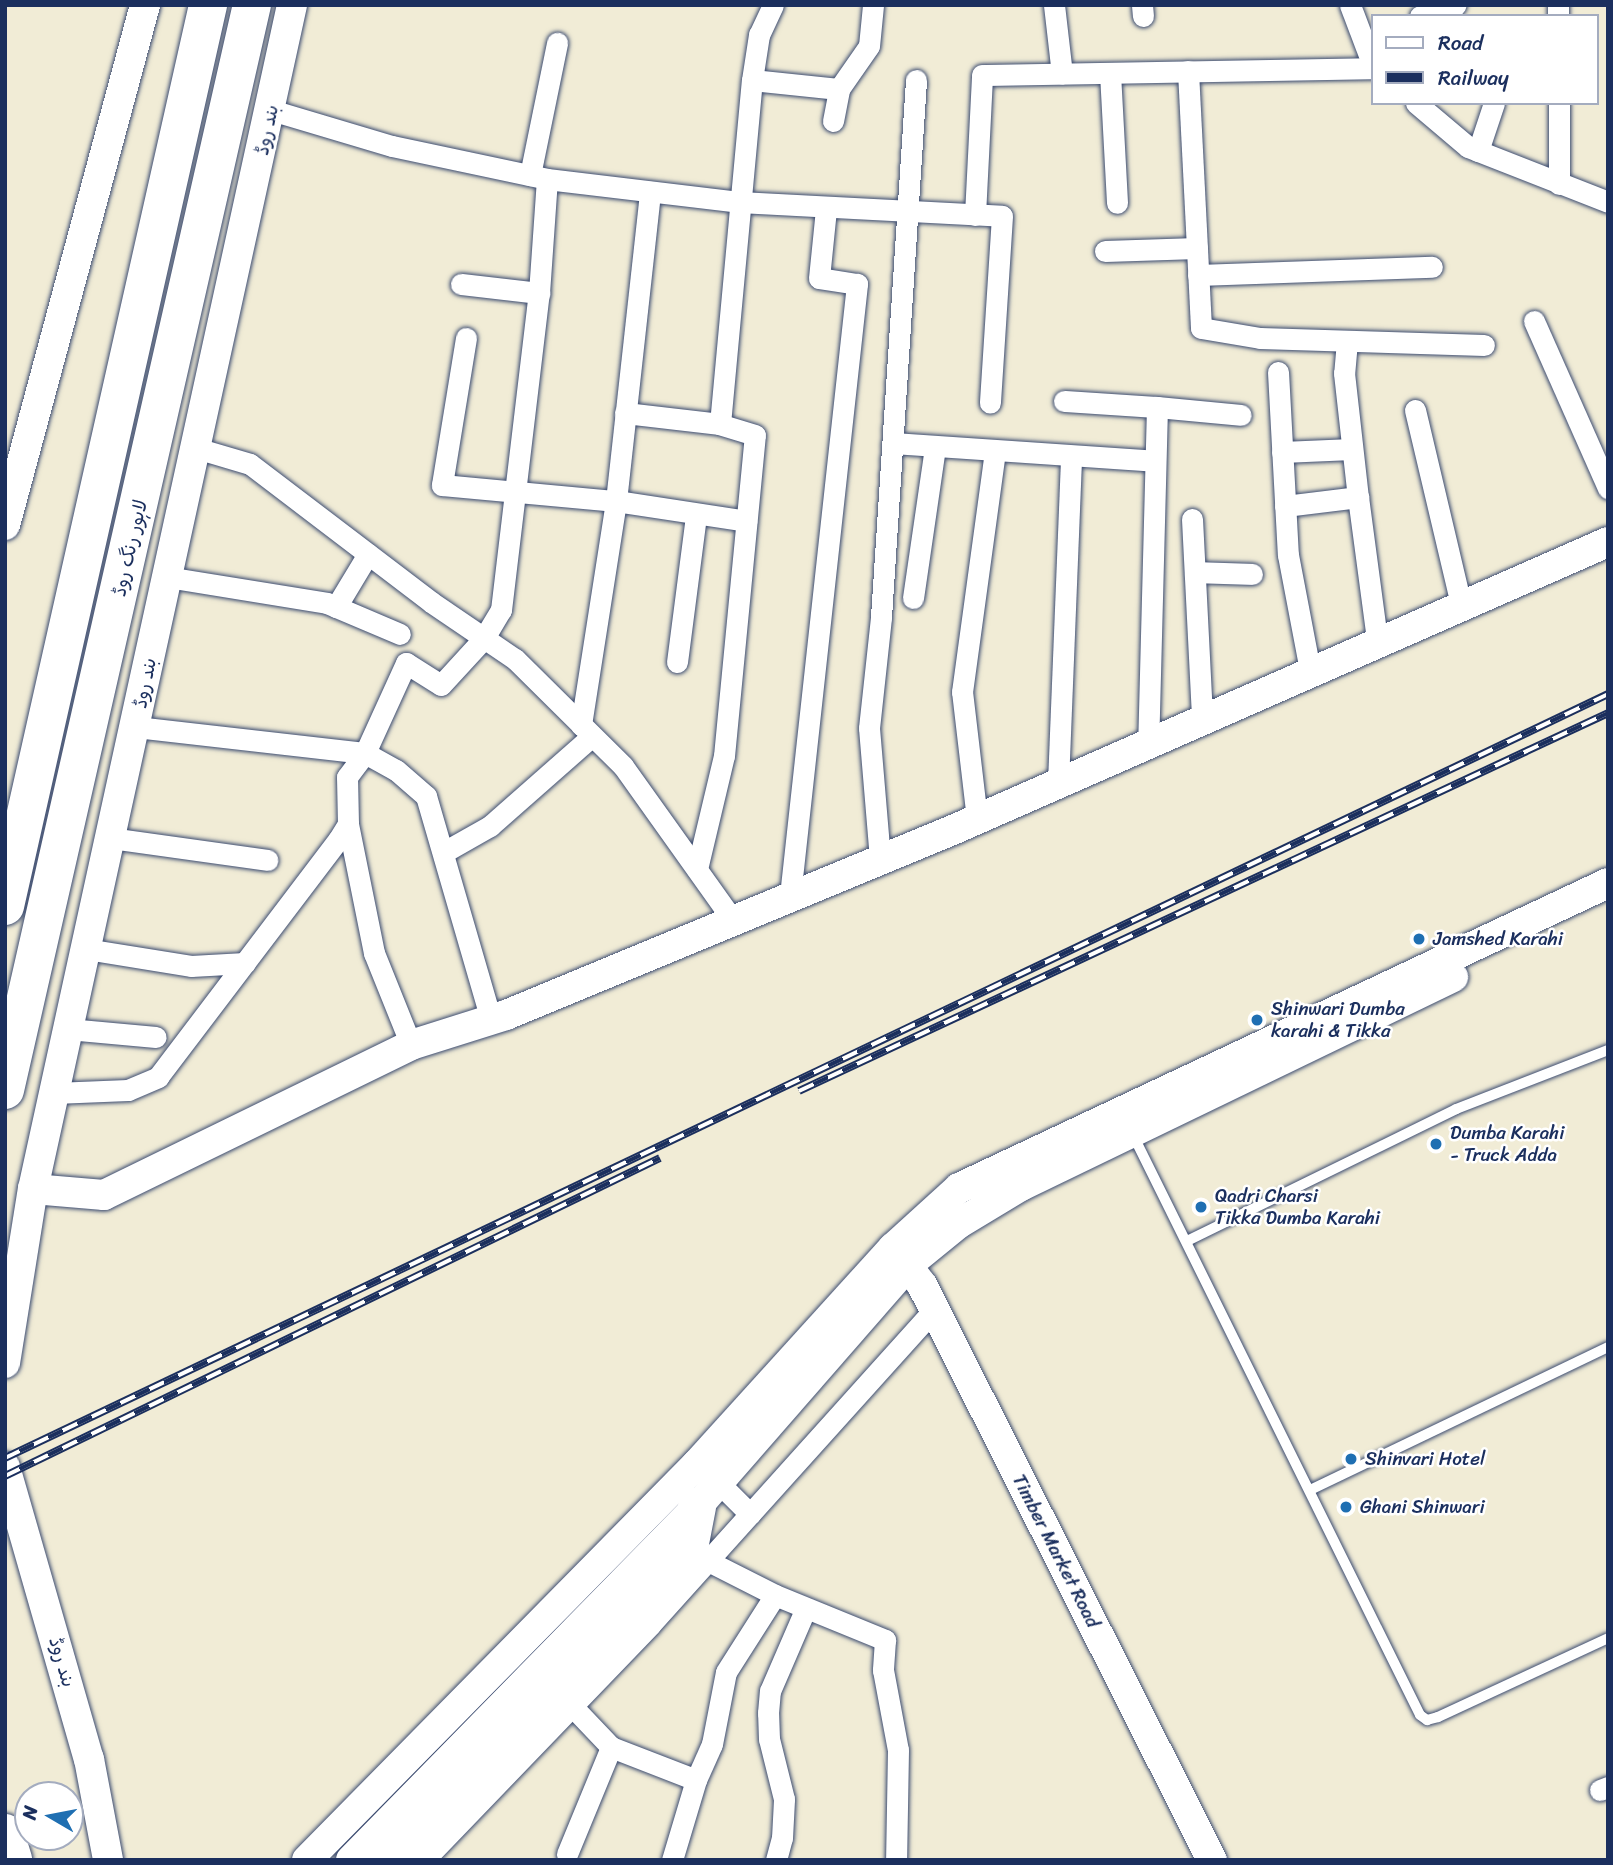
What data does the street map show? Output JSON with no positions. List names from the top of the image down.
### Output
{
  "streets": {
    "highway": ["لاہور رنگ روڈ"],
    "main road": ["بند روڈ", "Timber Market Road"]
  },
  "places": [
    "Jamshed Karahi",
    "Shinwari Dumba karahi & Tikka",
    "Dumba Karahi - Truck Adda",
    "Qadri Charsi Tikka Dumba Karahi",
    "Shinvari Hotel",
    "Ghani Shinwari"
  ],
  "legend": ["Road", "Railway"],
  "north": "left"
}
